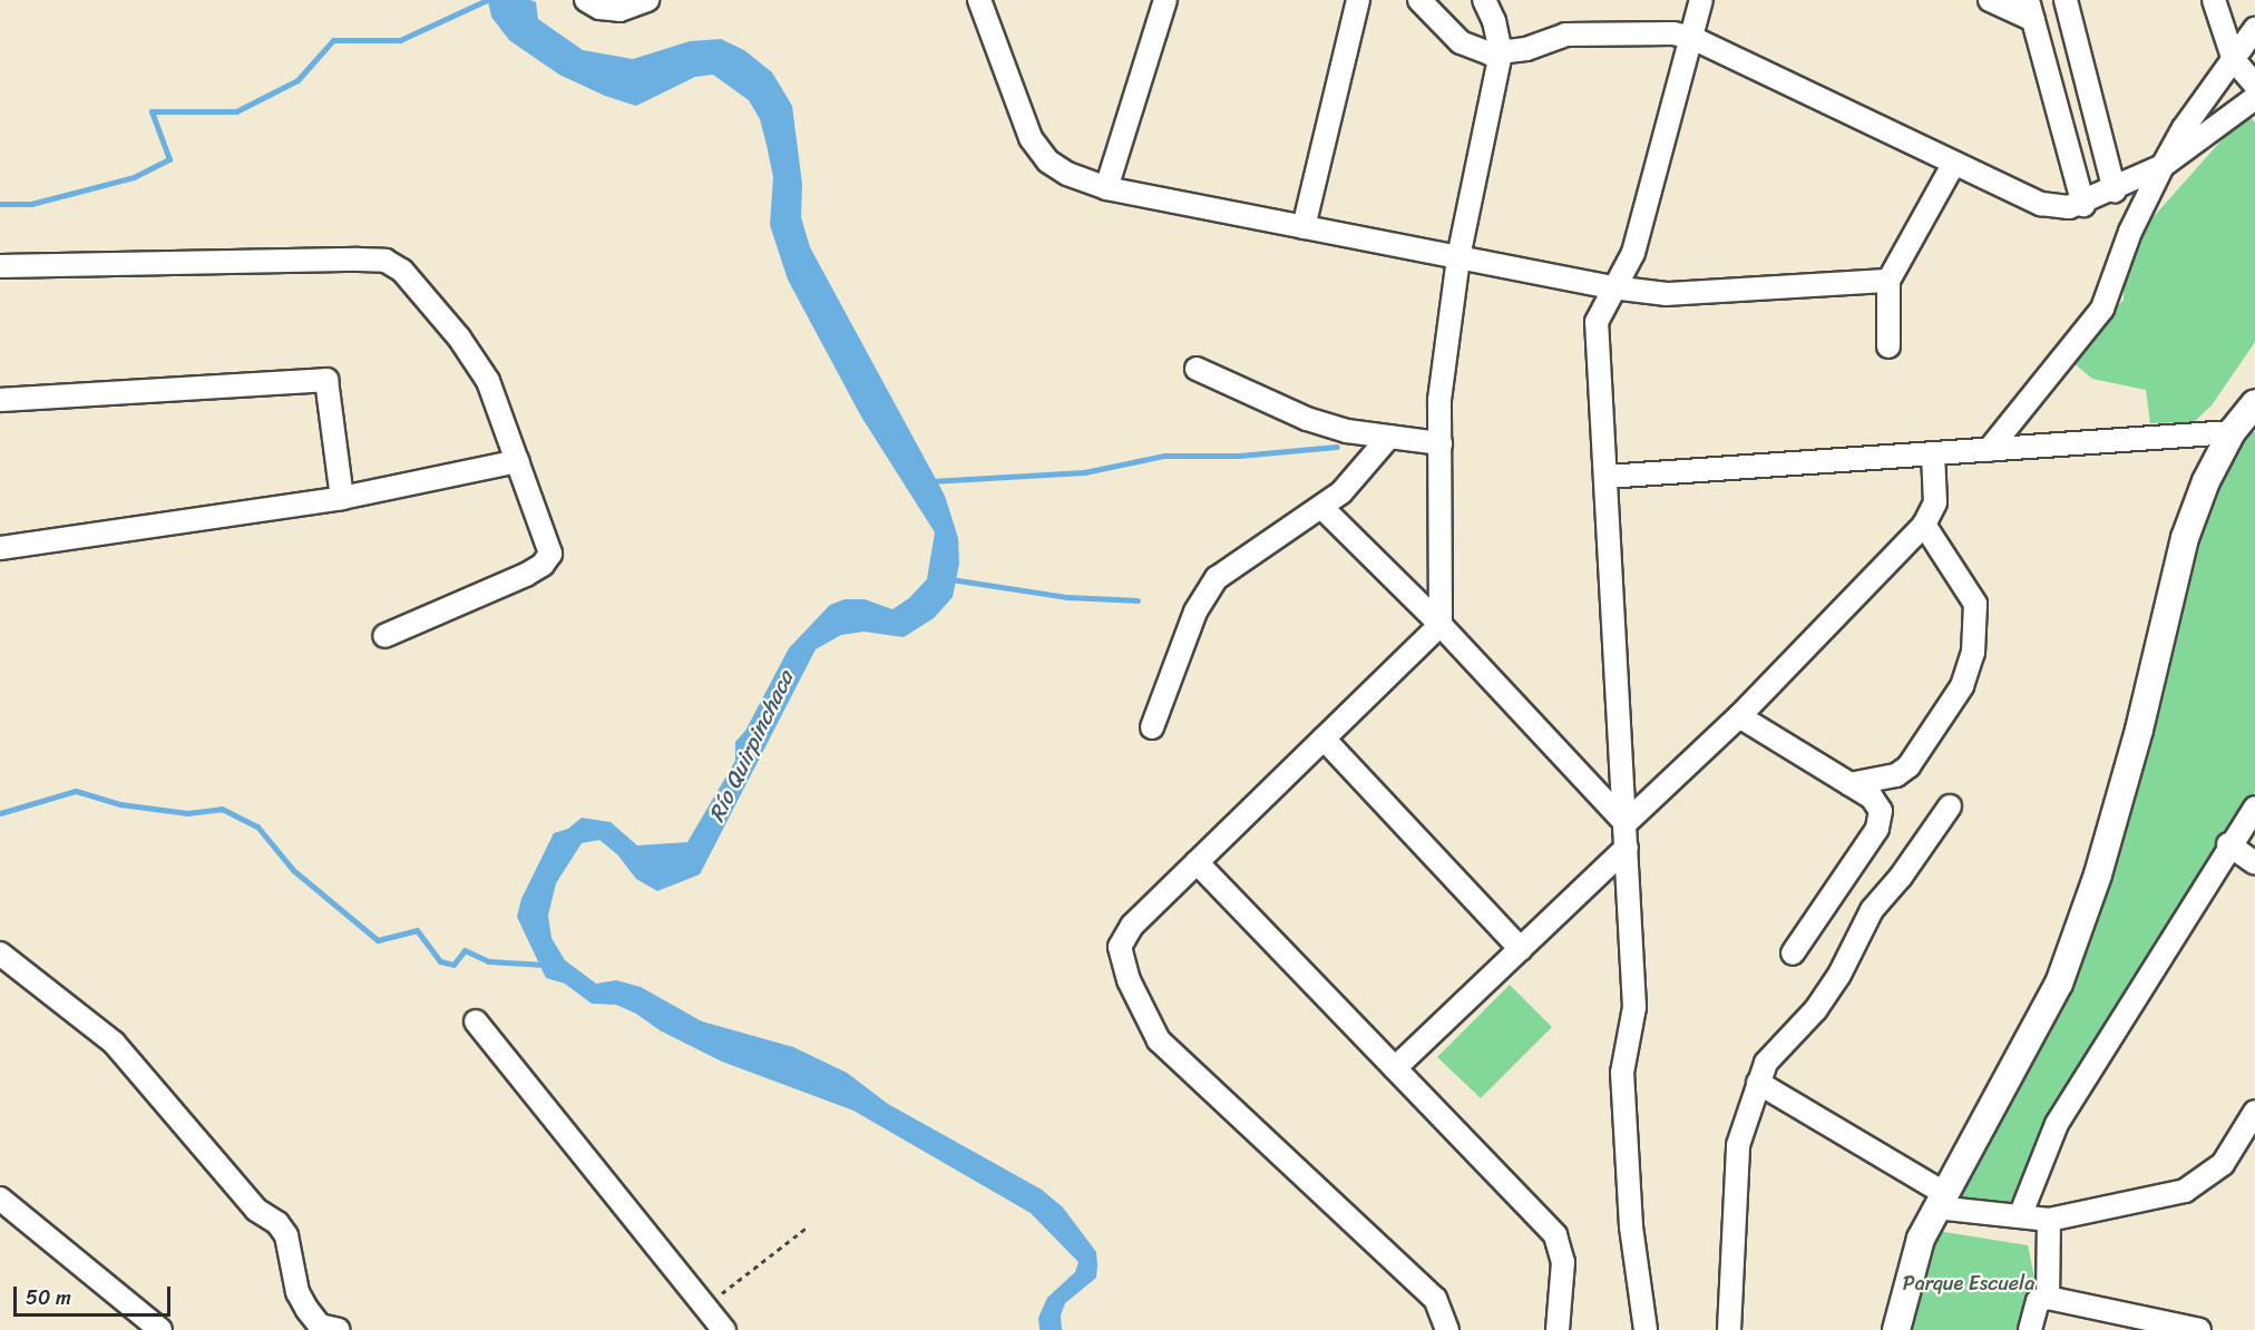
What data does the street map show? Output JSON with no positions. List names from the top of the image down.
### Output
{
  "water": ["Río Quirpinchaca"],
  "parks": ["Parque Escuela"],
  "scale_bar": "50 m"
}
